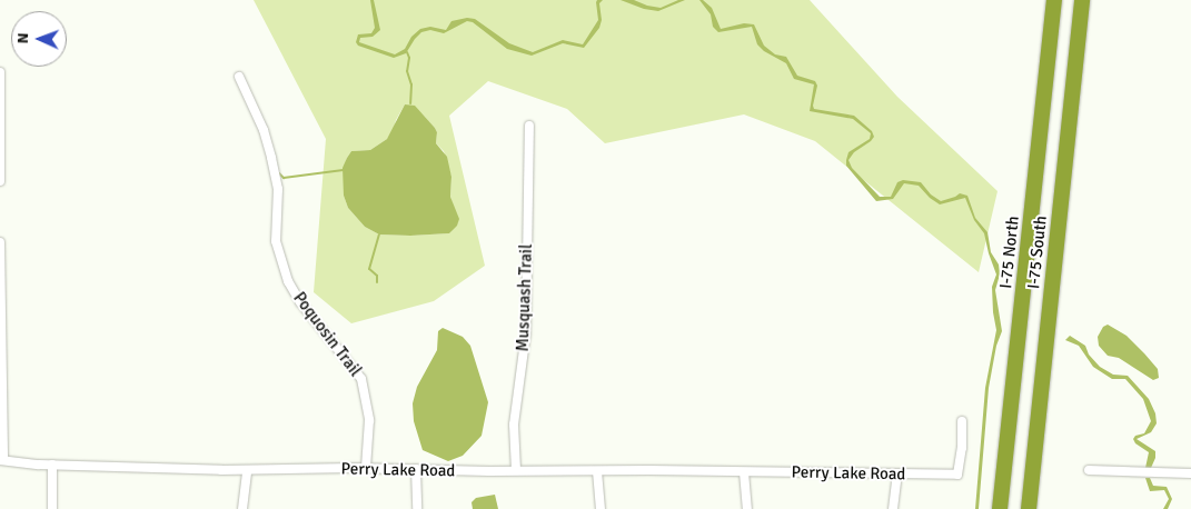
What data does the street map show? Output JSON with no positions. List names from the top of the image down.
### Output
{
  "streets": {
    "highway": ["I-75 North", "I-75 South"],
    "street": ["Musquash Trail", "Poquosin Trail", "Perry Lake Road"]
  },
  "crossings": [
    ["Musquash Trail", "Perry Lake Road"],
    ["Poquosin Trail", "Perry Lake Road"]
  ],
  "north": "left"
}
